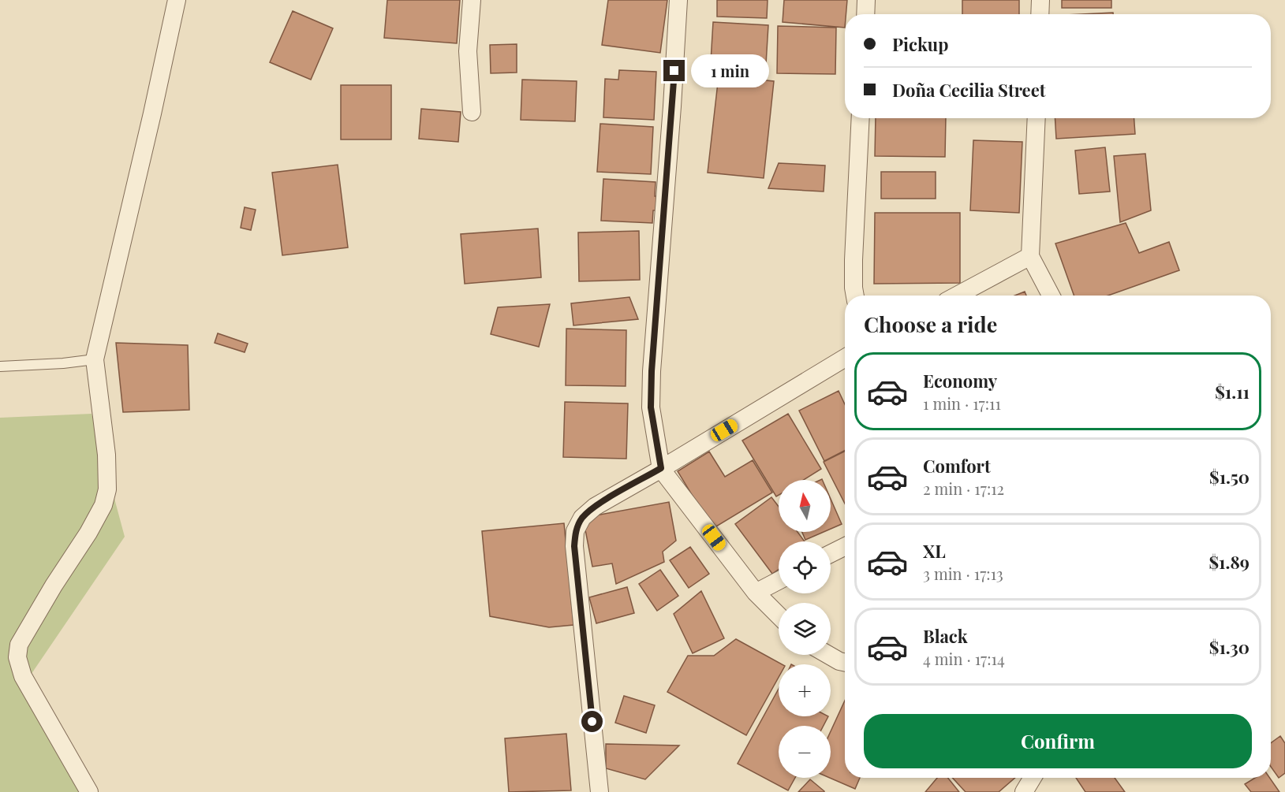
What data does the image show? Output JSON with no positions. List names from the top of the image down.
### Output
{
  "north": "top",
  "page": {
    "banner": ["Pickup", "Doña Cecilia Street"],
    "bubble": "1 min",
    "heading": "Choose a ride",
    "list": [
      {
        "name": "Economy",
        "note": "1 min · 17:11",
        "value": "$1.11"
      },
      {
        "name": "Comfort",
        "note": "2 min · 17:12",
        "value": "$1.50"
      },
      {
        "name": "XL",
        "note": "3 min · 17:13",
        "value": "$1.89"
      },
      {
        "name": "Black",
        "note": "4 min · 17:14",
        "value": "$1.30"
      }
    ],
    "map_buttons": ["+", "−"],
    "buttons": "Confirm"
  }
}
